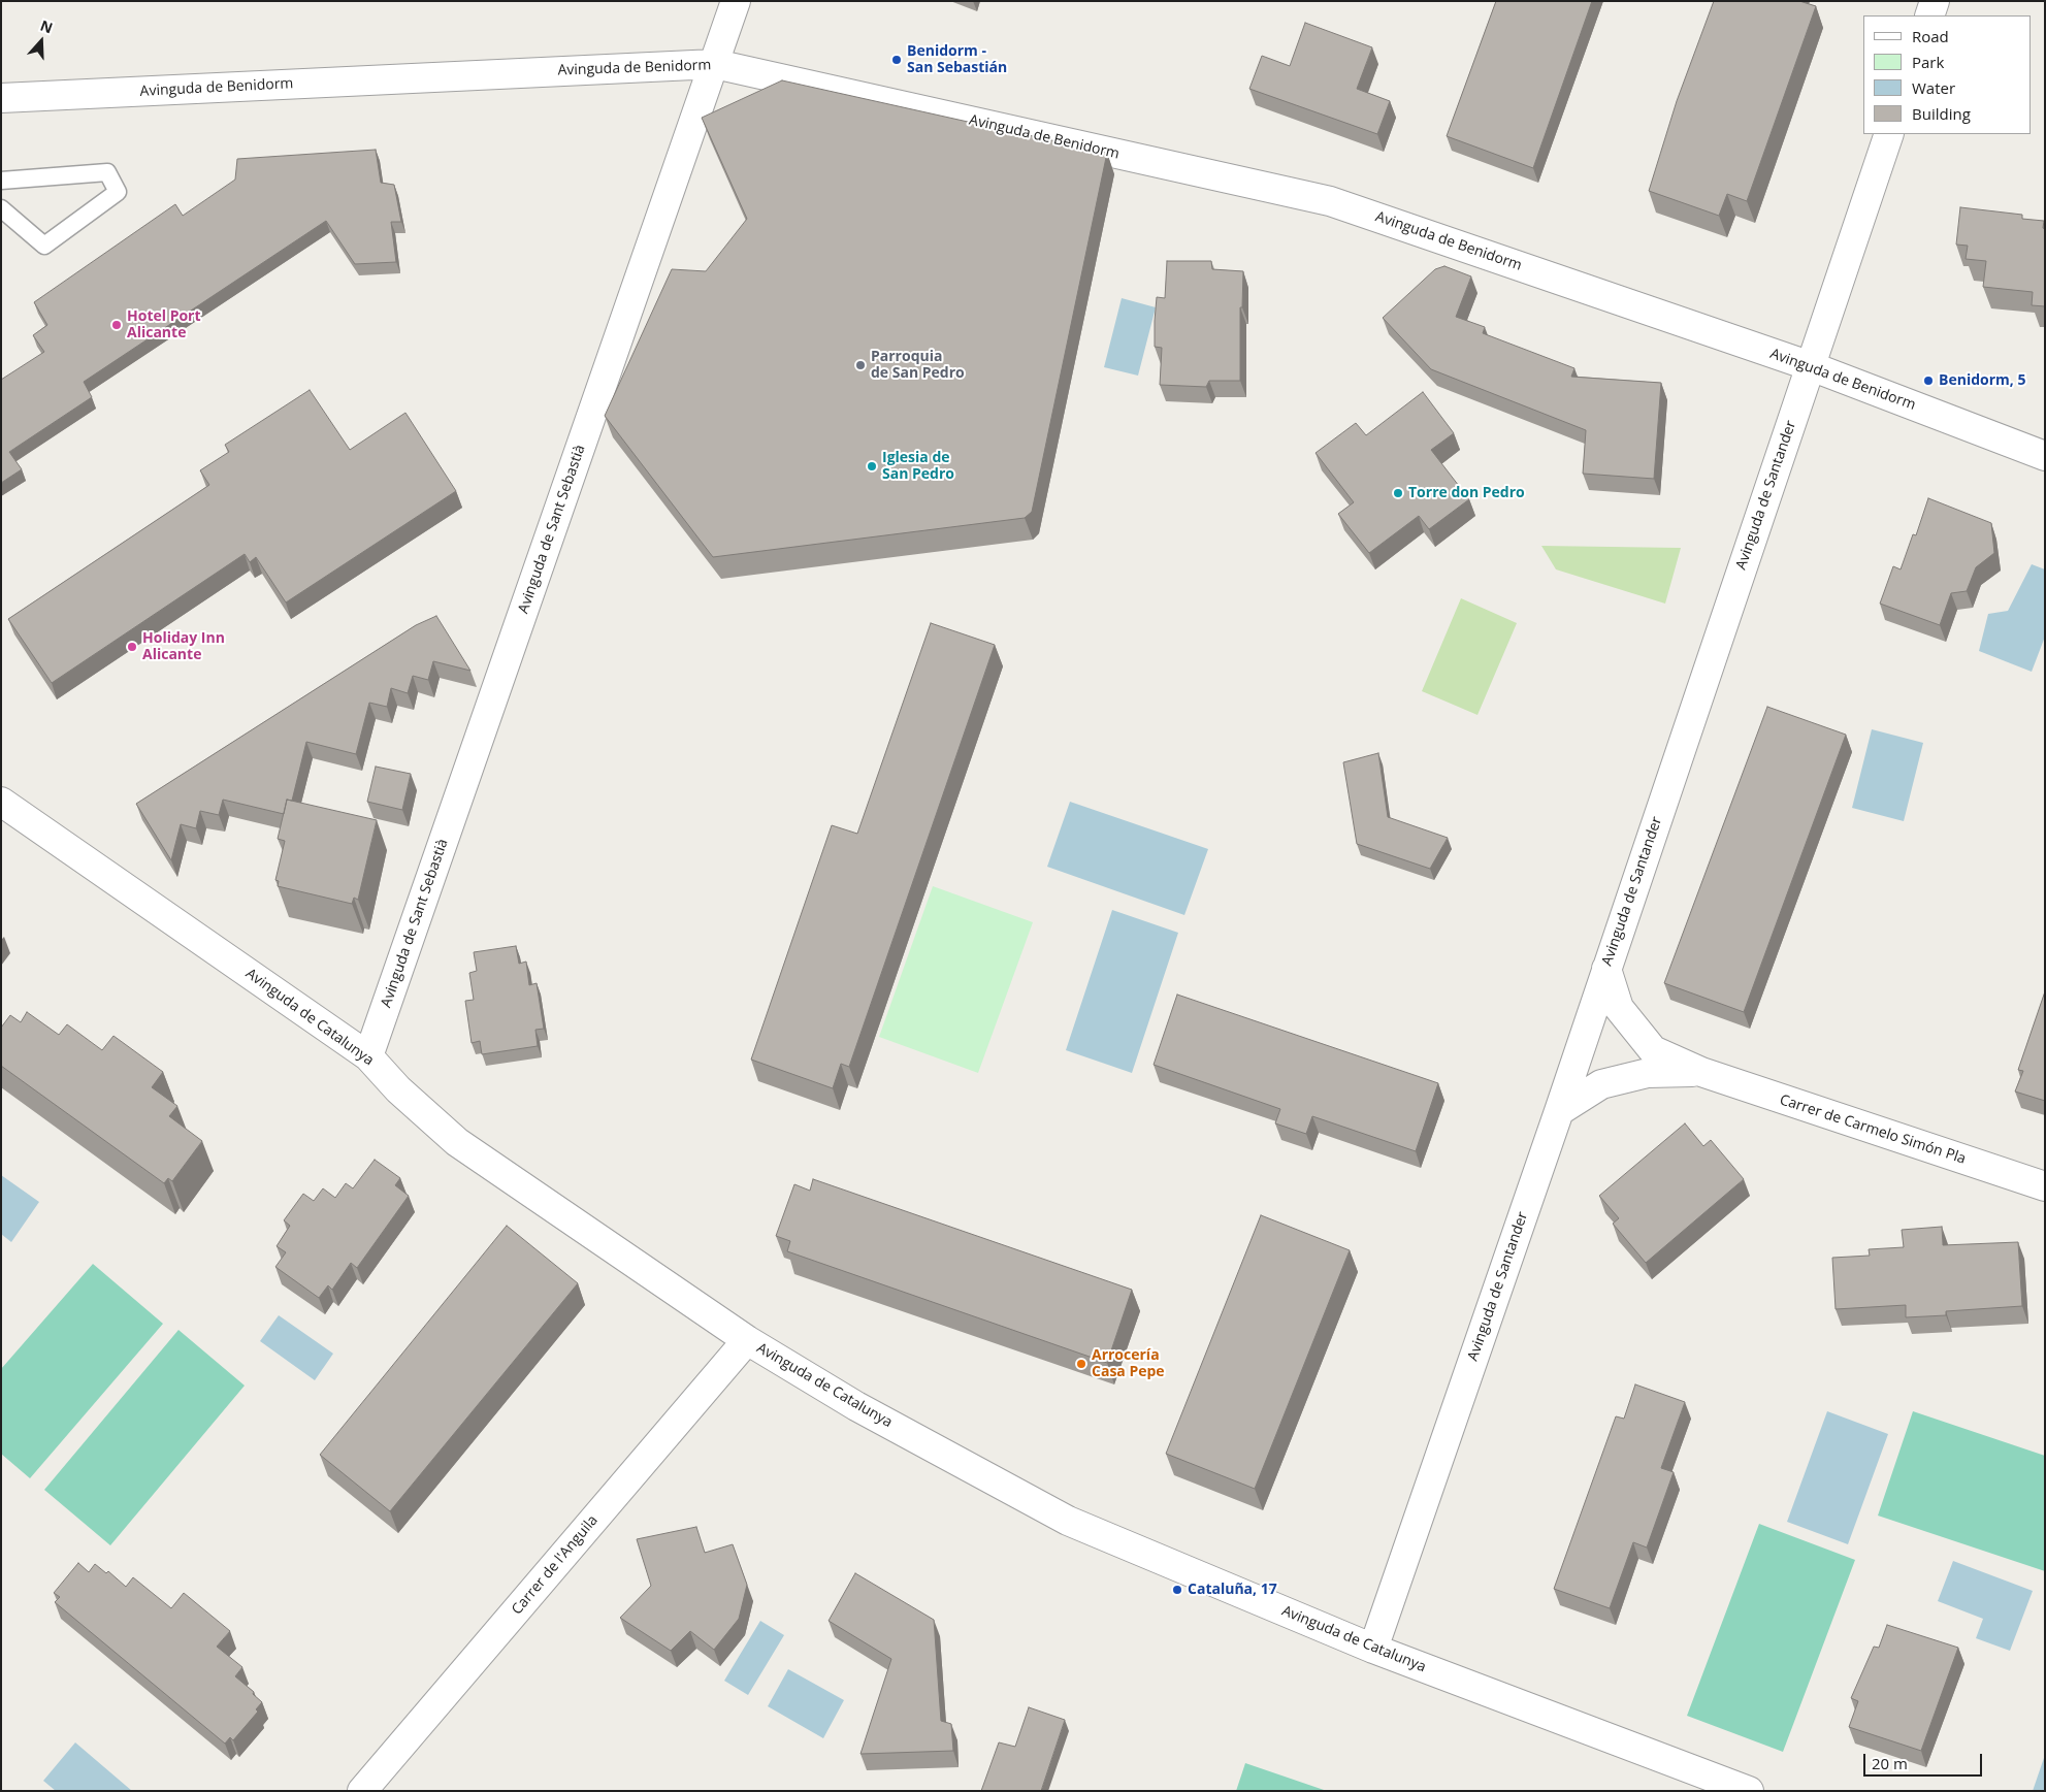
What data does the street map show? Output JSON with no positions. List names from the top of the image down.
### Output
{
  "streets": {
    "street": [
      "Avinguda de Benidorm",
      "Avinguda de Santander",
      "Avinguda de Sant Sebastià",
      "Avinguda de Catalunya",
      "Carrer de Carmelo Simón Pla",
      "Carrer de l'Anguila"
    ]
  },
  "crossings": [
    ["Avinguda de Benidorm", "Avinguda de Santander"],
    ["Avinguda de Benidorm", "Avinguda de Sant Sebastià"],
    ["Avinguda de Santander", "Avinguda de Catalunya"],
    ["Avinguda de Santander", "Carrer de Carmelo Simón Pla"],
    ["Avinguda de Sant Sebastià", "Avinguda de Catalunya"],
    ["Avinguda de Catalunya", "Carrer de l'Anguila"]
  ],
  "places": [
    "Benidorm - San Sebastián",
    "Hotel Port Alicante",
    "Parroquia de San Pedro",
    "Benidorm, 5",
    "Iglesia de San Pedro",
    "Torre don Pedro",
    "Holiday Inn Alicante",
    "Arrocería Casa Pepe",
    "Cataluña, 17"
  ],
  "legend": [
    "Road",
    "Park",
    "Water",
    "Building"
  ],
  "scale_bar": "20 m",
  "north": "top"
}
